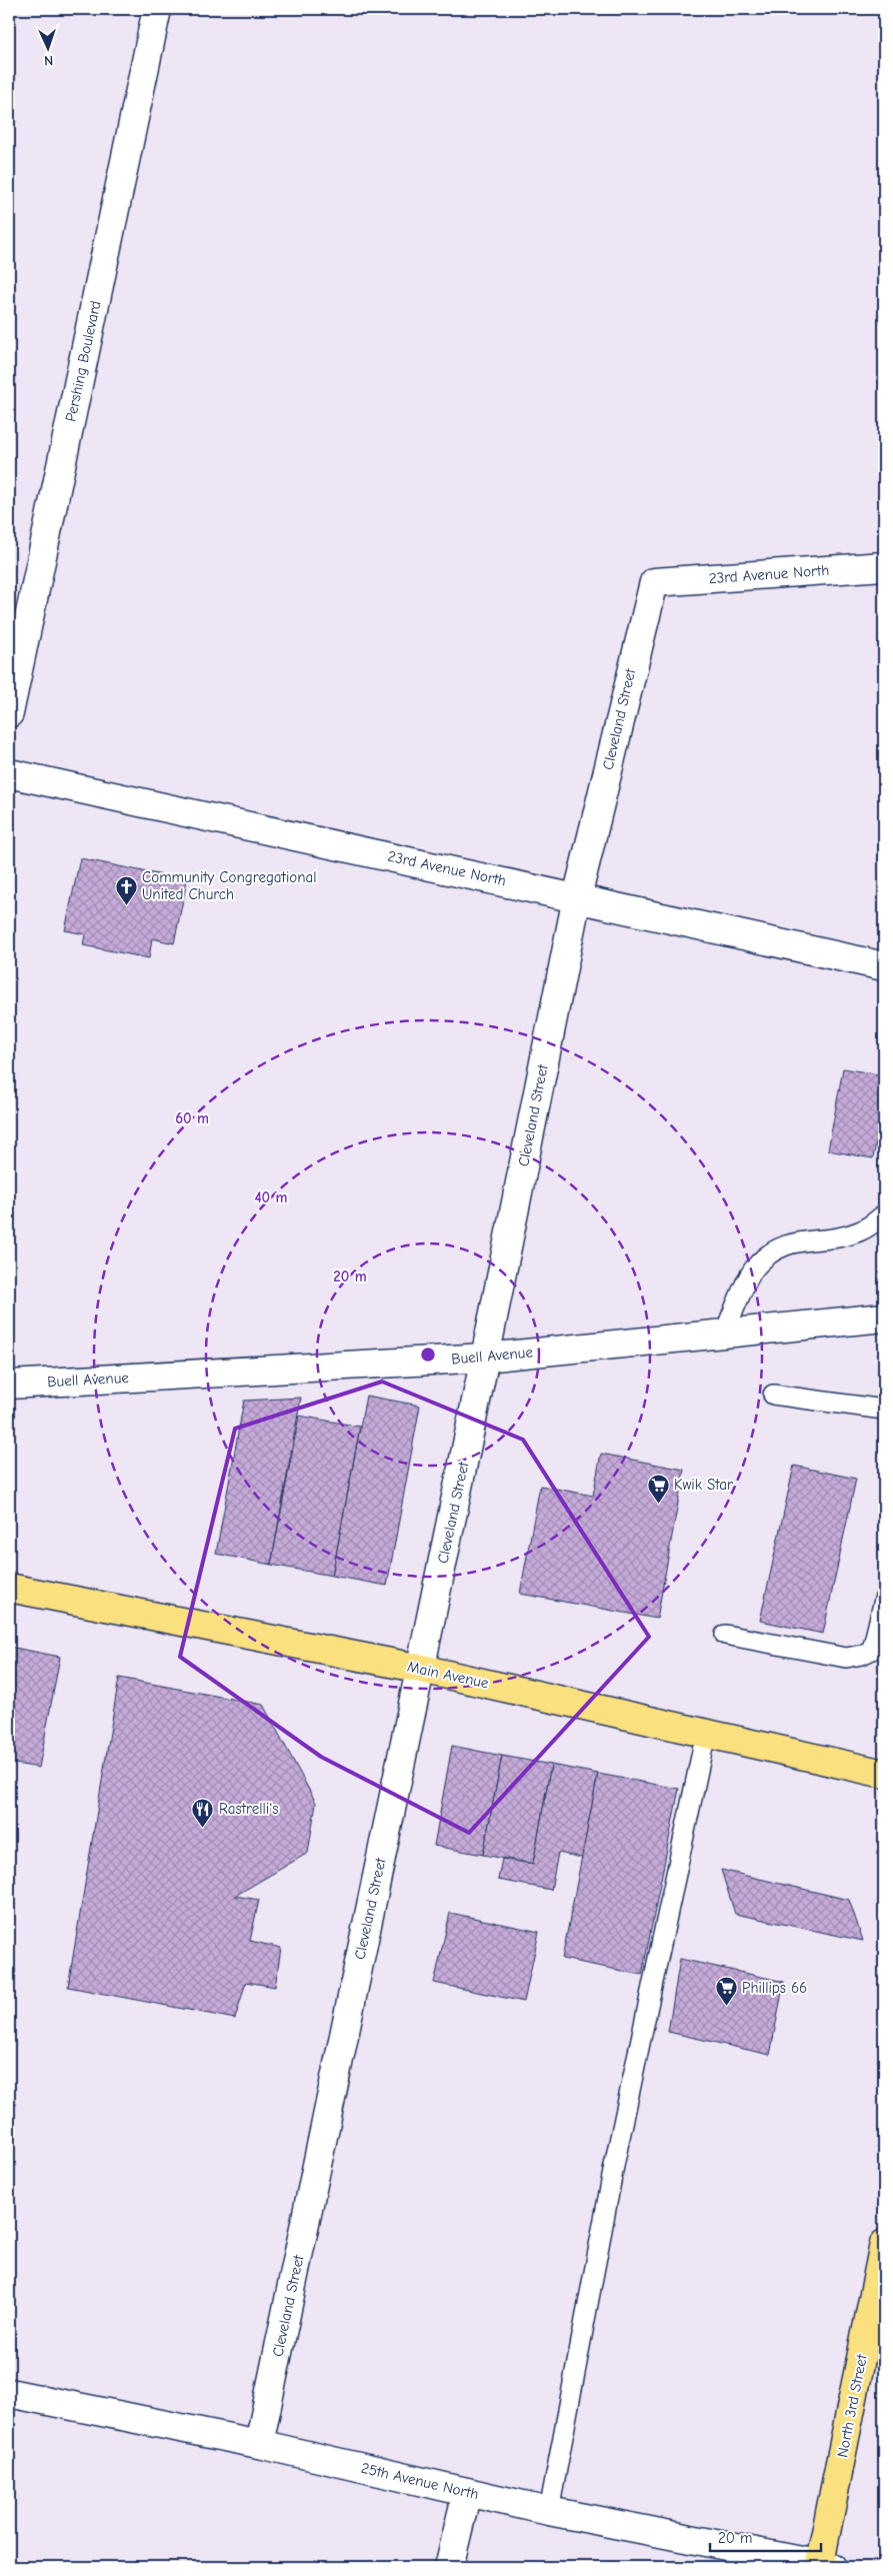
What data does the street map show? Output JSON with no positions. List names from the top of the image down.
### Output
{
  "streets": {
    "main road": ["Main Avenue", "North 3rd Street"],
    "street": [
      "Pershing Boulevard",
      "23rd Avenue North",
      "Cleveland Street",
      "Buell Avenue",
      "25th Avenue North"
    ]
  },
  "crossings": [
    ["23rd Avenue North", "Cleveland Street"],
    ["Cleveland Street", "Buell Avenue"],
    ["Cleveland Street", "Main Avenue"],
    ["Cleveland Street", "25th Avenue North"],
    ["North 3rd Street", "25th Avenue North"]
  ],
  "places": {
    "church": ["Community Congregational United Church"],
    "supermarket": ["Kwik Star", "Phillips 66"],
    "restaurant": ["Rastrelli's"]
  },
  "scale_bar": "20 m",
  "north": "bottom",
  "rings": ["60 m", "40 m", "20 m"]
}
